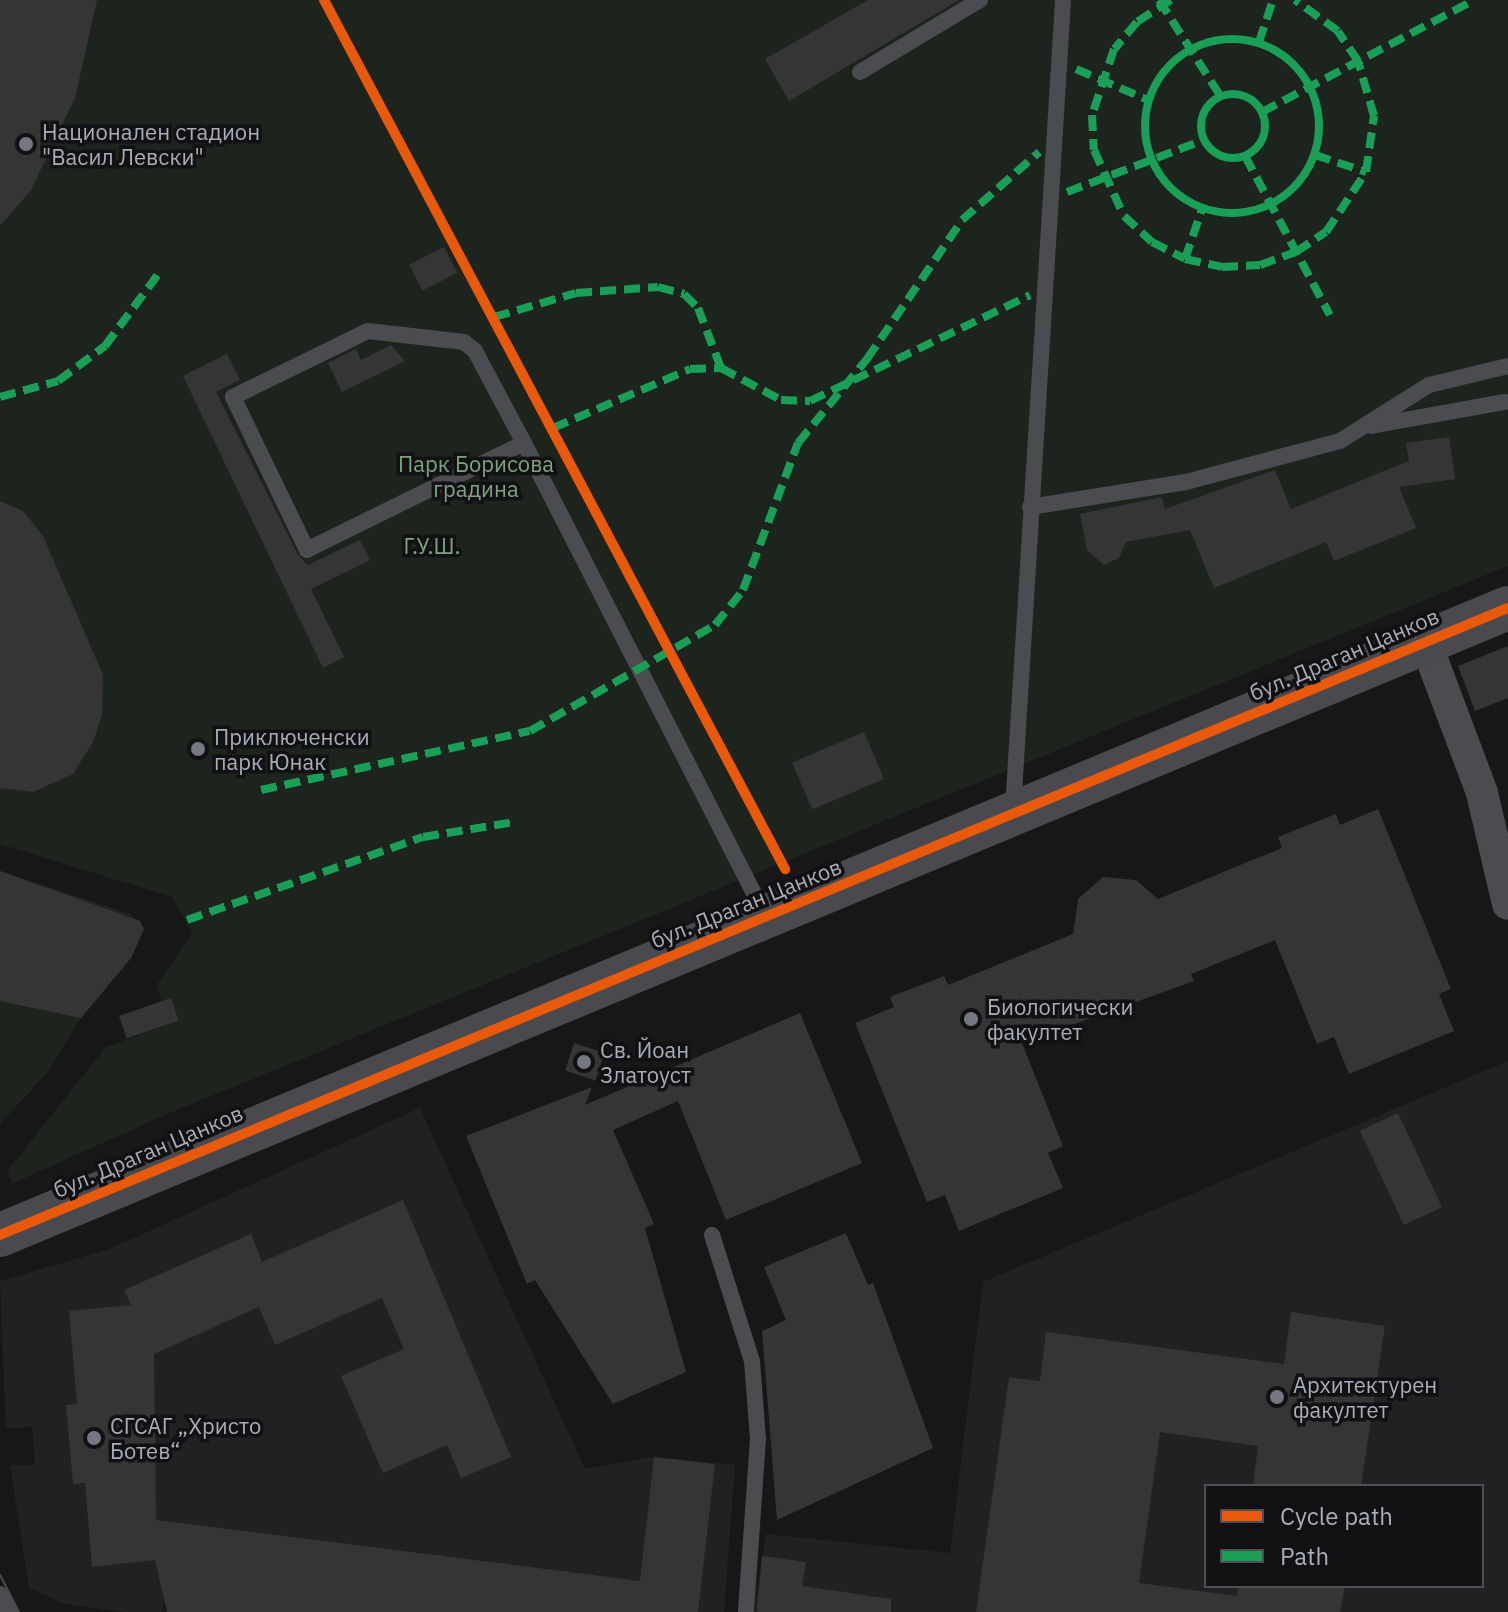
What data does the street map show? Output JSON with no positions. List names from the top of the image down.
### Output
{
  "streets": {
    "street": ["бул. Драган Цанков"]
  },
  "parks": ["Парк Борисова градина", "Г.У.Ш."],
  "places": [
    "Национален стадион \"Васил Левски\"",
    "Приключенски парк Юнак",
    "Биологически факултет",
    "Св. Йоан Златоуст",
    "Архитектурен факултет",
    "СГСАГ „Христо Ботев“"
  ],
  "legend": ["Cycle path", "Path"]
}
